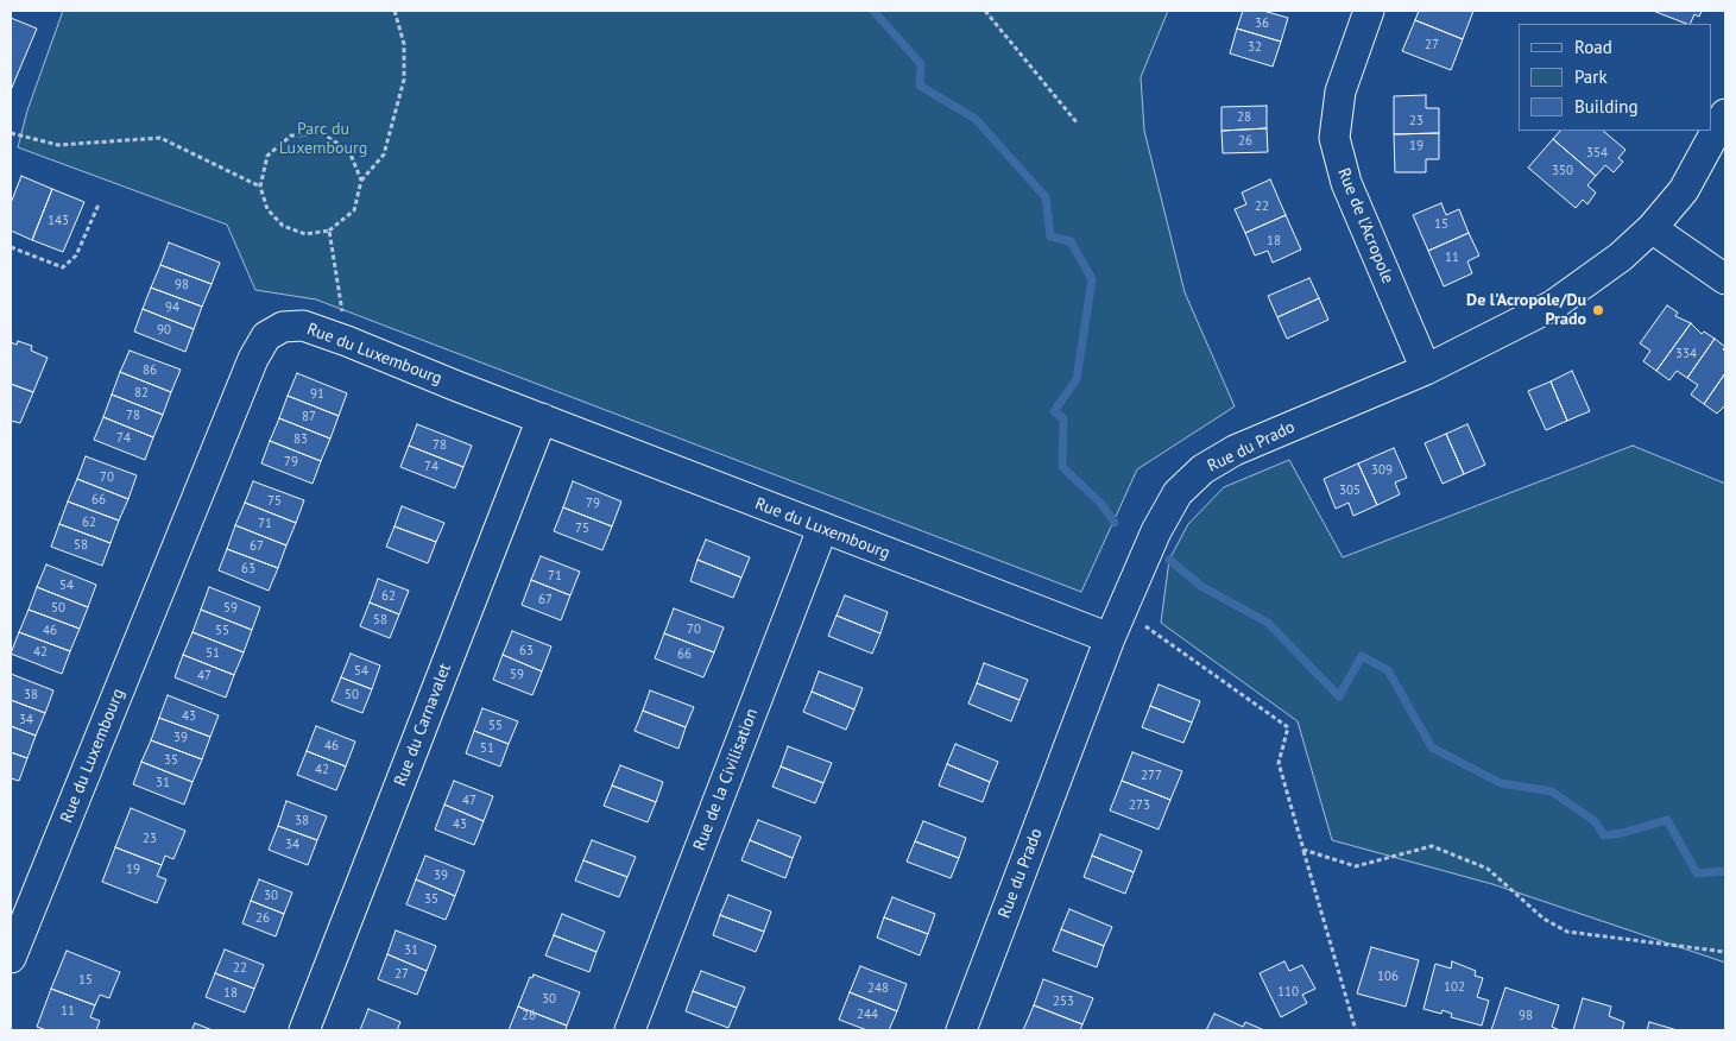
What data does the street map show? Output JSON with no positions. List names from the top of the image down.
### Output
{
  "streets": {
    "street": [
      "Rue de l'Acropole",
      "Rue du Luxembourg",
      "Rue du Prado",
      "Rue du Carnavalet",
      "Rue de la Civilisation"
    ]
  },
  "crossings": [
    ["Rue de l'Acropole", "Rue du Prado"],
    ["Rue du Luxembourg", "Rue du Prado"],
    ["Rue du Luxembourg", "Rue du Carnavalet"],
    ["Rue du Luxembourg", "Rue de la Civilisation"]
  ],
  "parks": ["Parc du Luxembourg"],
  "places": ["De l'Acropole/Du Prado"],
  "house_numbers": [
    "36",
    "27",
    "32",
    "28",
    "23",
    "26",
    "19",
    "354",
    "350",
    "22",
    "143",
    "15",
    "18",
    "11",
    "98",
    "94",
    "90",
    "334",
    "86",
    "82",
    "91",
    "78",
    "87",
    "74",
    "83",
    "78",
    "79",
    "74",
    "309",
    "70",
    "305",
    "66",
    "75",
    "79",
    "62",
    "71",
    "75",
    "58",
    "67",
    "63",
    "71",
    "54",
    "62",
    "67",
    "50",
    "59",
    "58",
    "70",
    "46",
    "55",
    "63",
    "42",
    "51",
    "66",
    "54",
    "59",
    "47",
    "38",
    "50",
    "43",
    "34",
    "55",
    "39",
    "46",
    "51",
    "35",
    "42",
    "277",
    "31",
    "47",
    "273",
    "38",
    "43",
    "23",
    "34",
    "19",
    "39",
    "30",
    "35",
    "26",
    "31",
    "22",
    "27",
    "106",
    "15",
    "102",
    "248",
    "110",
    "18",
    "30",
    "253",
    "11",
    "244",
    "26",
    "98"
  ],
  "legend": ["Road", "Park", "Building"]
}
